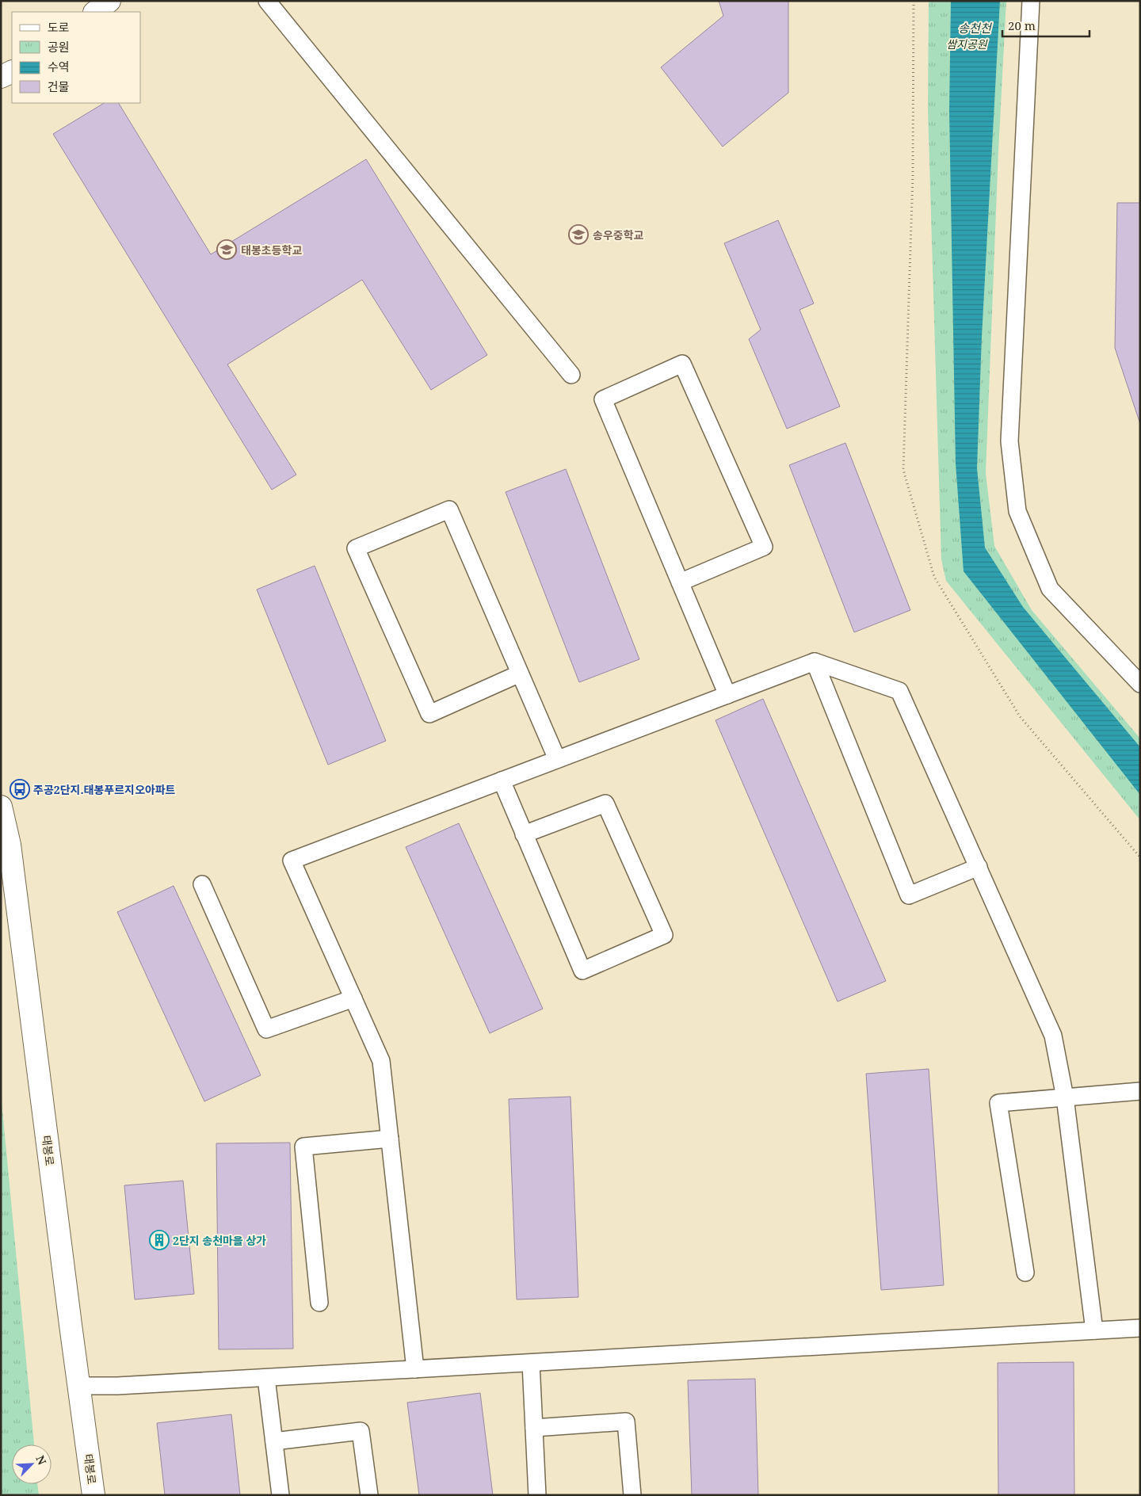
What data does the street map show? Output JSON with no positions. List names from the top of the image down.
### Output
{
  "streets": {
    "main road": ["태봉로"]
  },
  "water": ["송천천"],
  "parks": ["쌈지공원"],
  "places": {
    "school or university": ["송우중학교", "태봉초등학교"],
    "bus stop": ["주공2단지.태봉푸르지오아파트"],
    "building": ["2단지 송천마을 상가"]
  },
  "legend": [
    "도로",
    "공원",
    "수역",
    "건물"
  ],
  "scale_bar": "20 m",
  "north": "top right"
}
